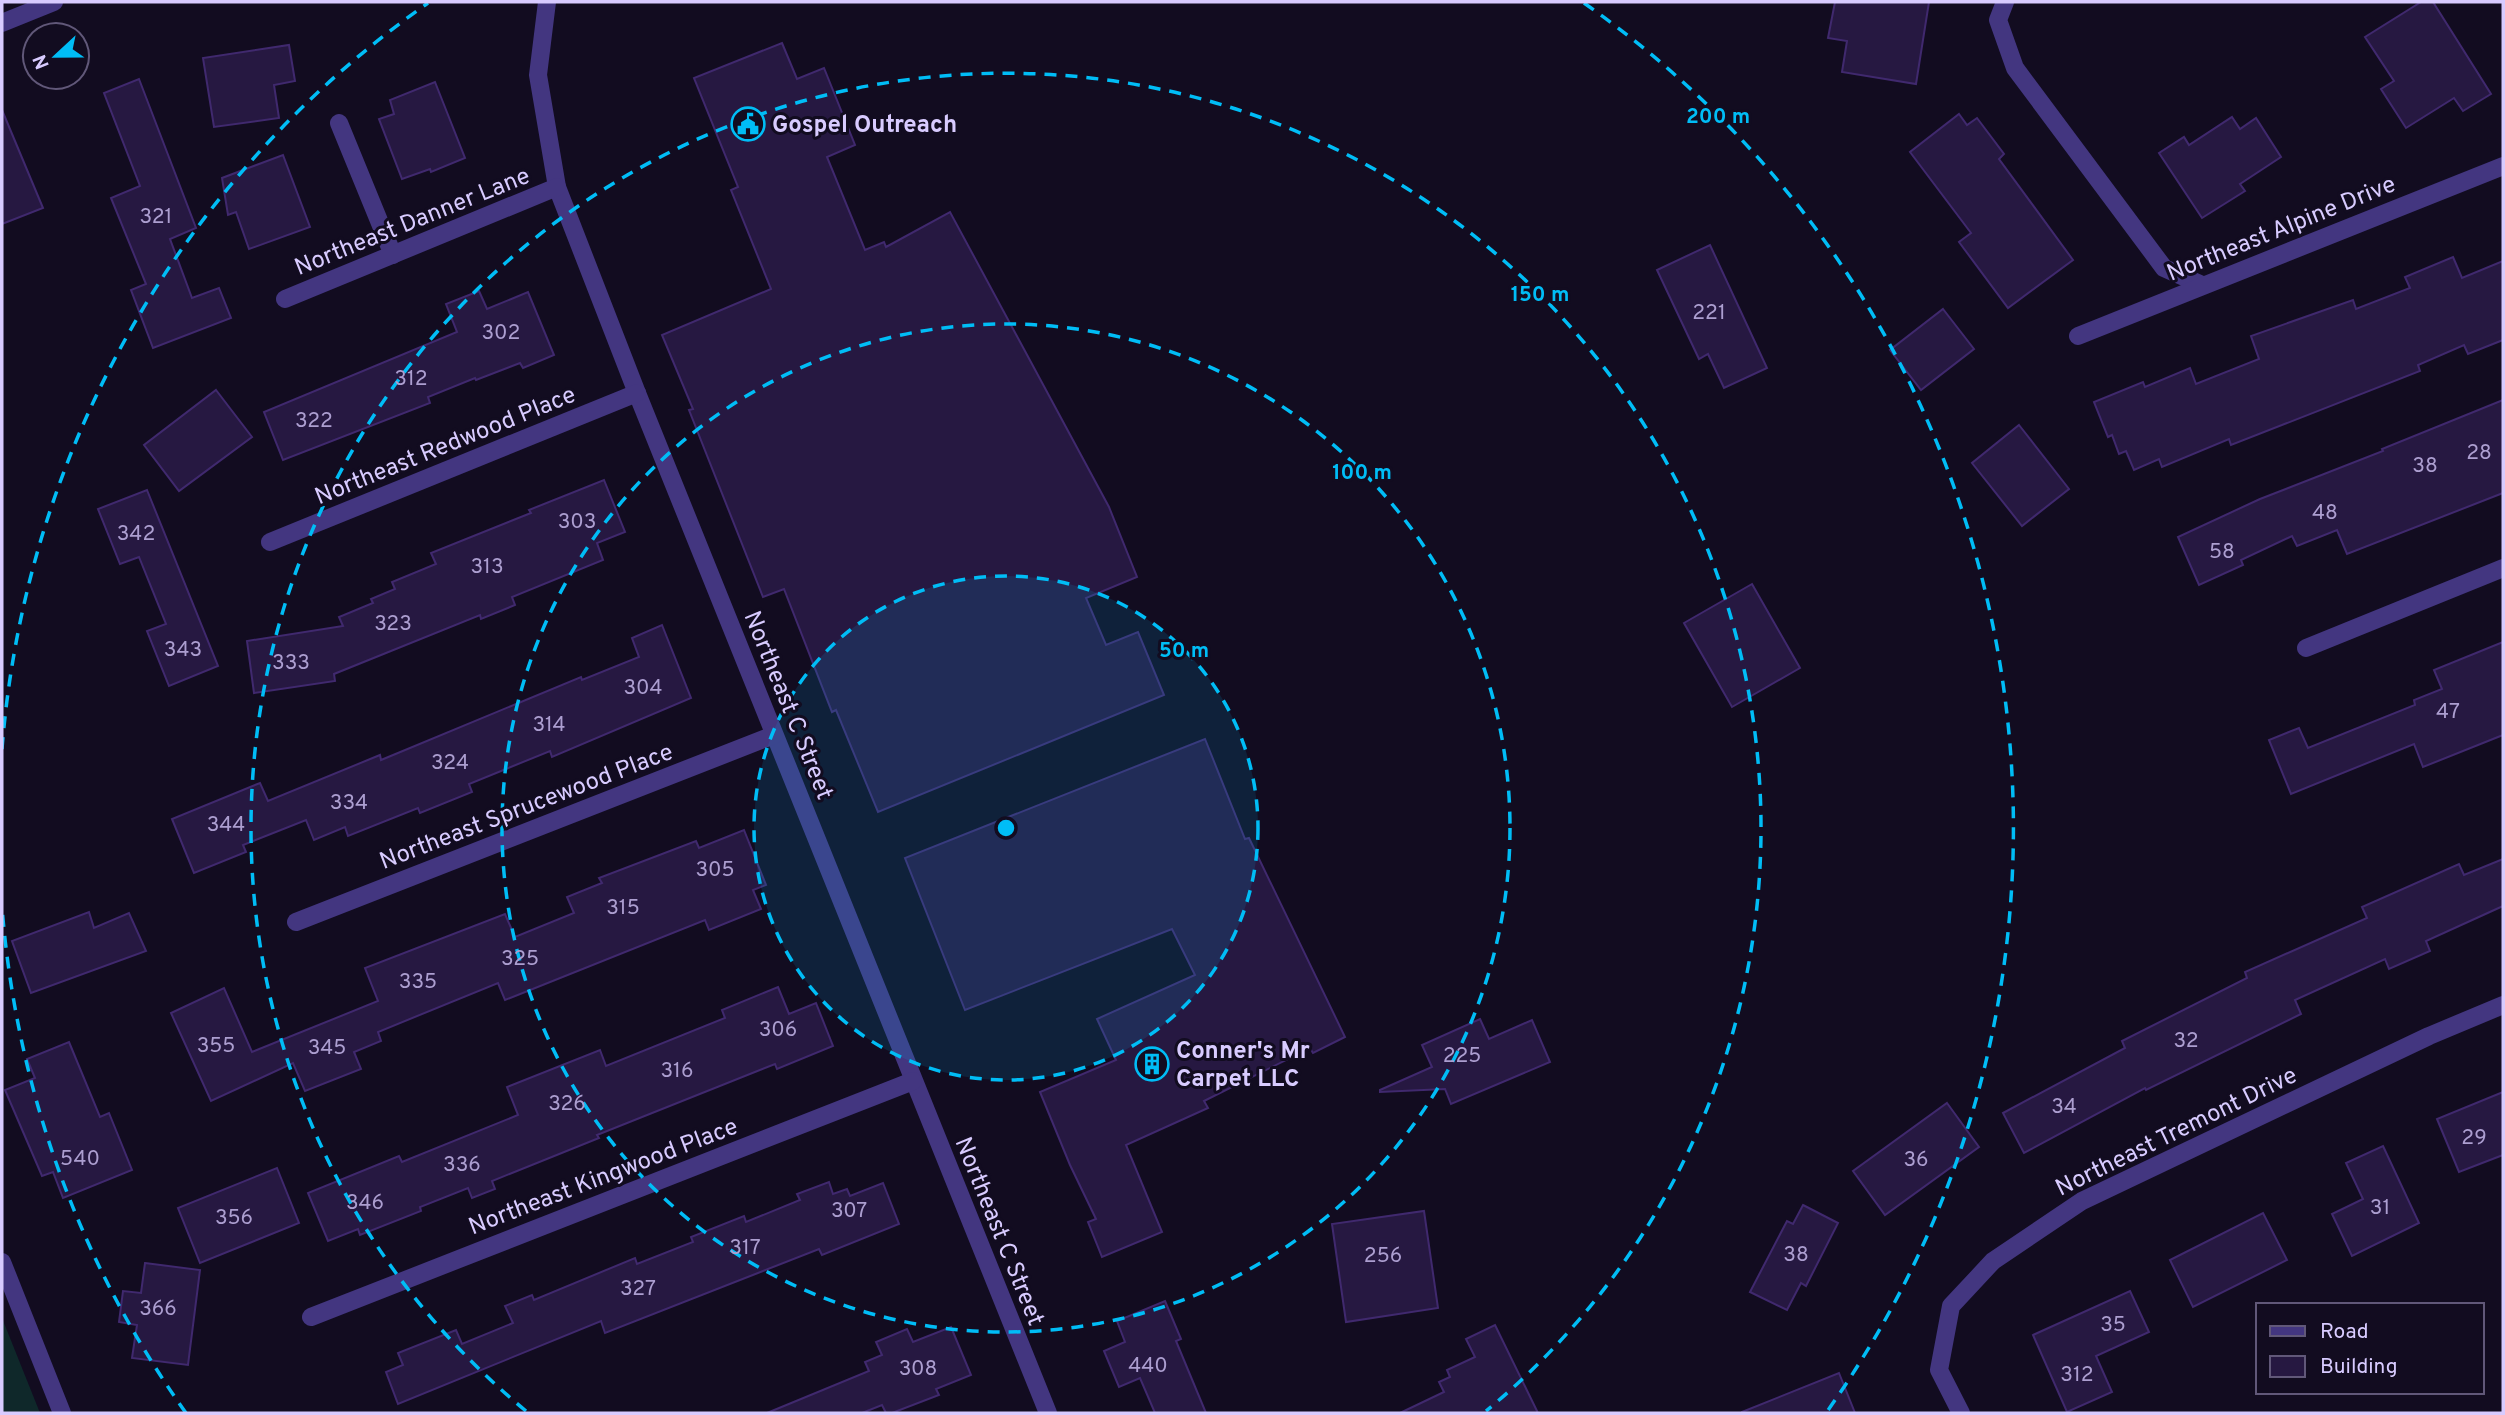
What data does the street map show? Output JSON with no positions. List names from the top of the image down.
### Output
{
  "streets": {
    "street": [
      "Northeast Danner Lane",
      "Northeast Alpine Drive",
      "Northeast Redwood Place",
      "Northeast C Street",
      "Northeast Sprucewood Place",
      "Northeast Tremont Drive",
      "Northeast Kingwood Place"
    ]
  },
  "crossings": [
    ["Northeast Danner Lane", "Northeast C Street"],
    ["Northeast Redwood Place", "Northeast C Street"],
    ["Northeast C Street", "Northeast Sprucewood Place"],
    ["Northeast C Street", "Northeast Kingwood Place"]
  ],
  "places": {
    "public building": ["Gospel Outreach"],
    "building": ["Conner's Mr Carpet LLC"]
  },
  "house_numbers": [
    "321",
    "221",
    "302",
    "312",
    "322",
    "28",
    "38",
    "48",
    "303",
    "342",
    "58",
    "313",
    "323",
    "343",
    "333",
    "304",
    "47",
    "314",
    "324",
    "334",
    "344",
    "305",
    "315",
    "325",
    "335",
    "306",
    "32",
    "355",
    "345",
    "225",
    "316",
    "326",
    "34",
    "29",
    "540",
    "36",
    "336",
    "346",
    "31",
    "307",
    "356",
    "317",
    "38",
    "256",
    "327",
    "366",
    "35",
    "440",
    "308",
    "312"
  ],
  "legend": ["Road", "Building"],
  "north": "left",
  "rings": [
    "200 m",
    "150 m",
    "100 m",
    "50 m"
  ]
}
